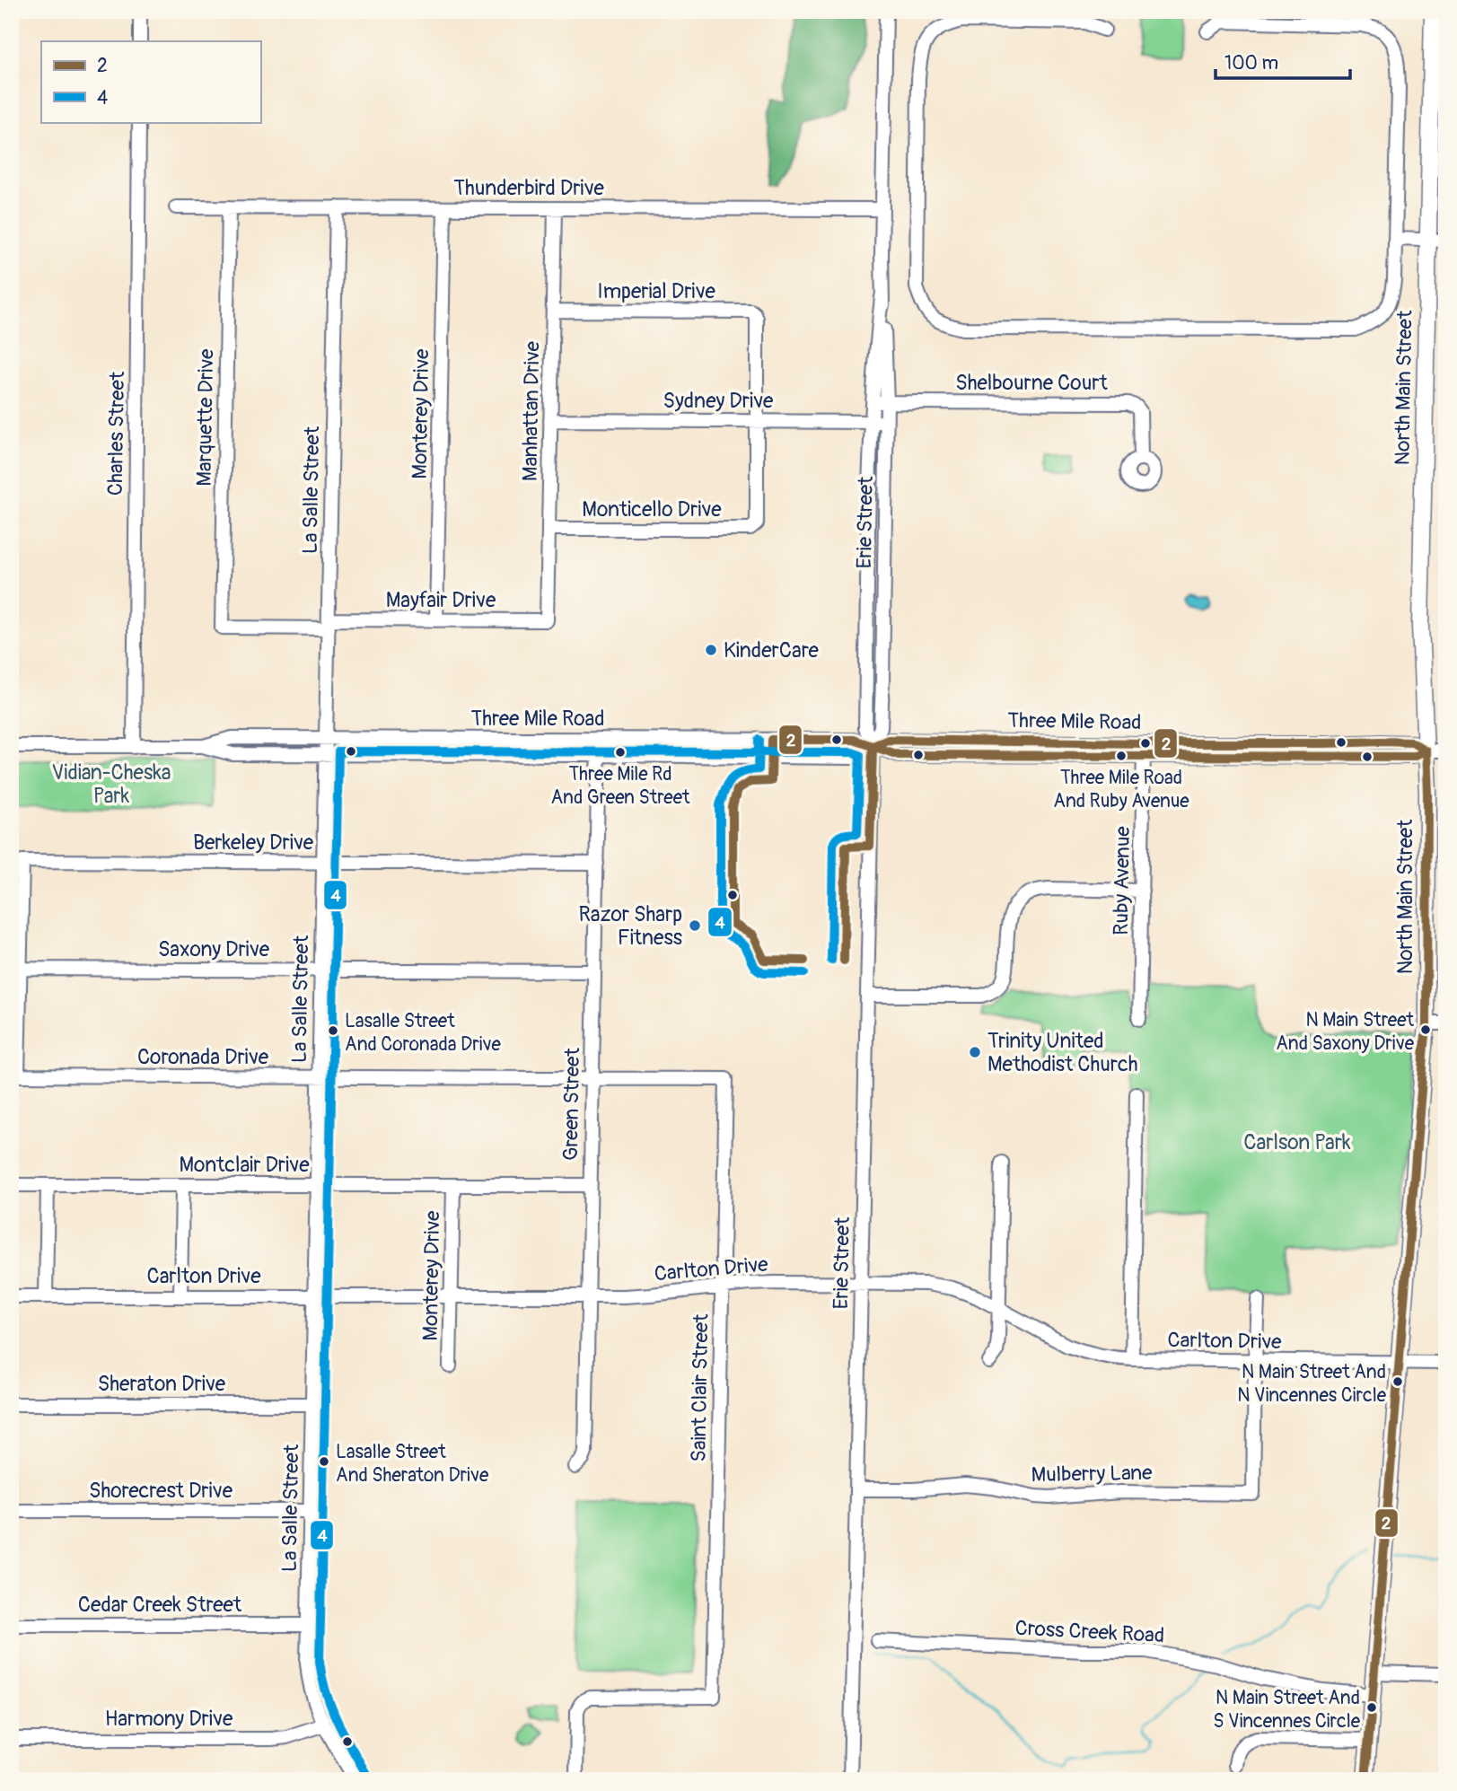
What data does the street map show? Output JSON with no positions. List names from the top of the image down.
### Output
{
  "streets": {
    "main road": ["North Main Street"],
    "street": [
      "Thunderbird Drive",
      "Imperial Drive",
      "Shelbourne Court",
      "Sydney Drive",
      "Manhattan Drive",
      "Monterey Drive",
      "Marquette Drive",
      "Charles Street",
      "La Salle Street",
      "Monticello Drive",
      "Erie Street",
      "Mayfair Drive",
      "Three Mile Road",
      "Berkeley Drive",
      "Ruby Avenue",
      "Saxony Drive",
      "Coronada Drive",
      "Green Street",
      "Montclair Drive",
      "Carlton Drive",
      "Sheraton Drive",
      "Saint Clair Street",
      "Mulberry Lane",
      "Shorecrest Drive",
      "Cedar Creek Street",
      "Cross Creek Road",
      "Harmony Drive"
    ]
  },
  "crossings": [
    ["Thunderbird Drive", "Manhattan Drive"],
    ["Thunderbird Drive", "Monterey Drive"],
    ["Thunderbird Drive", "Marquette Drive"],
    ["Thunderbird Drive", "La Salle Street"],
    ["Thunderbird Drive", "Erie Street"],
    ["Imperial Drive", "Sydney Drive"],
    ["Imperial Drive", "Manhattan Drive"],
    ["Imperial Drive", "Monticello Drive"],
    ["Shelbourne Court", "Erie Street"],
    ["North Main Street", "Three Mile Road"],
    ["North Main Street", "Carlton Drive"],
    ["North Main Street", "Cross Creek Road"],
    ["Sydney Drive", "Manhattan Drive"],
    ["Sydney Drive", "Monticello Drive"],
    ["Sydney Drive", "Erie Street"],
    ["Manhattan Drive", "Monticello Drive"],
    ["Manhattan Drive", "Mayfair Drive"],
    ["Monterey Drive", "Mayfair Drive"],
    ["Monterey Drive", "Montclair Drive"],
    ["Monterey Drive", "Carlton Drive"],
    ["Marquette Drive", "Mayfair Drive"],
    ["Charles Street", "Three Mile Road"],
    ["La Salle Street", "Mayfair Drive"],
    ["La Salle Street", "Three Mile Road"],
    ["La Salle Street", "Berkeley Drive"],
    ["La Salle Street", "Saxony Drive"],
    ["La Salle Street", "Coronada Drive"],
    ["La Salle Street", "Montclair Drive"],
    ["La Salle Street", "Carlton Drive"],
    ["La Salle Street", "Sheraton Drive"],
    ["La Salle Street", "Shorecrest Drive"],
    ["La Salle Street", "Cedar Creek Street"],
    ["La Salle Street", "Harmony Drive"],
    ["Erie Street", "Three Mile Road"],
    ["Erie Street", "Carlton Drive"],
    ["Erie Street", "Mulberry Lane"],
    ["Three Mile Road", "Ruby Avenue"],
    ["Three Mile Road", "Green Street"],
    ["Berkeley Drive", "Saxony Drive"],
    ["Berkeley Drive", "Coronada Drive"],
    ["Berkeley Drive", "Green Street"],
    ["Saxony Drive", "Coronada Drive"],
    ["Saxony Drive", "Green Street"],
    ["Coronada Drive", "Green Street"],
    ["Coronada Drive", "Saint Clair Street"],
    ["Green Street", "Montclair Drive"],
    ["Green Street", "Carlton Drive"],
    ["Carlton Drive", "Saint Clair Street"],
    ["Carlton Drive", "Mulberry Lane"]
  ],
  "parks": ["Vidian-Cheska Park", "Carlson Park"],
  "places": [
    "KinderCare",
    "Three Mile Rd And Green Street",
    "Three Mile Road And Ruby Avenue",
    "Razor Sharp Fitness",
    "N Main Street And Saxony Drive",
    "Lasalle Street And Coronada Drive",
    "Trinity United Methodist Church",
    "N Main Street And N Vincennes Circle",
    "Lasalle Street And Sheraton Drive",
    "N Main Street And S Vincennes Circle"
  ],
  "lines": ["transit line 2", "transit line 4"],
  "legend": ["2", "4"],
  "scale_bar": "100 m"
}
